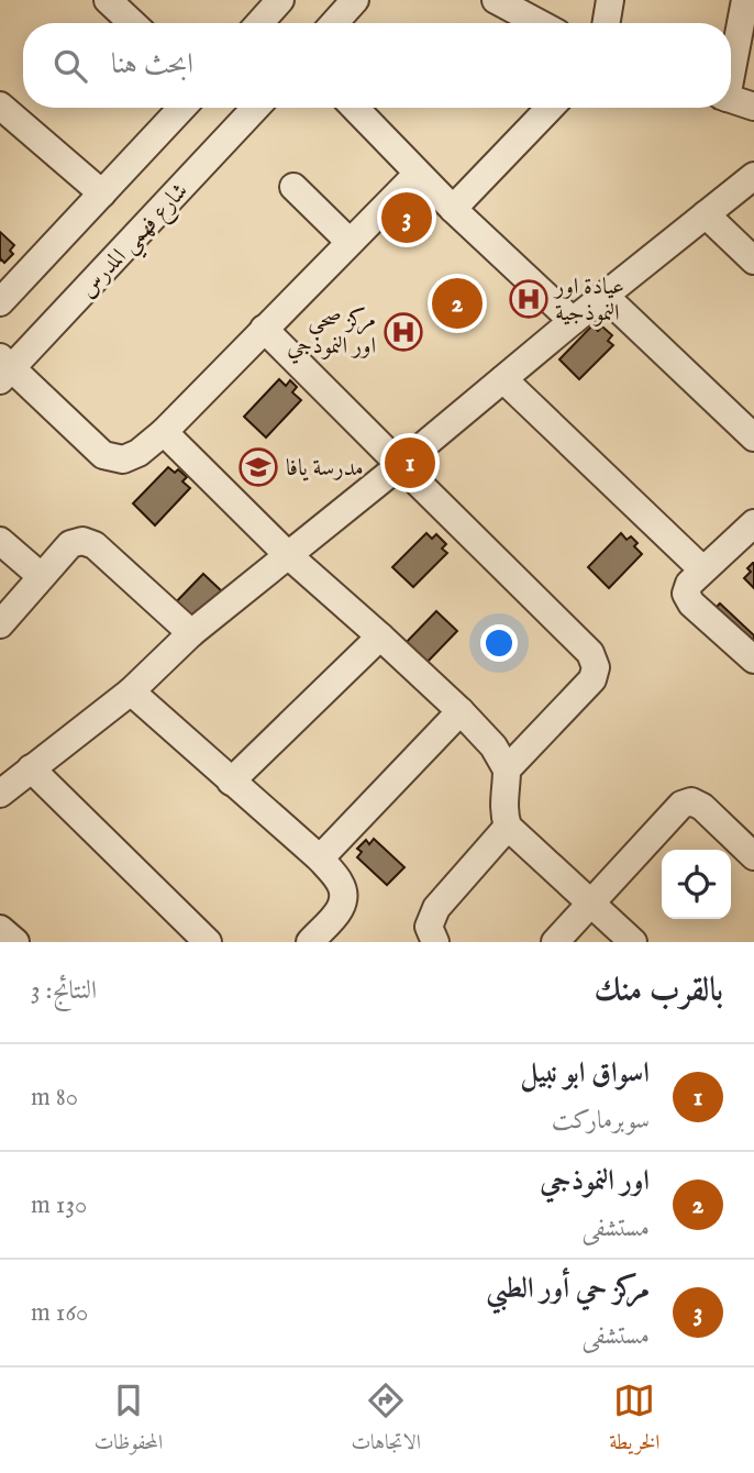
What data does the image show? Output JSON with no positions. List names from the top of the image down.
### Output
{
  "streets": {
    "street": ["شارع فهمي المدرس"]
  },
  "places": {
    "hospital": ["عيادة اور النموذجية", "مركز صحي اور النموذجي"],
    "school or university": ["مدرسة يافا"]
  },
  "page": {
    "search": "ابحث هنا",
    "pins": ["3", "2", "1"],
    "heading": ["بالقرب منك", "النتائج: 3"],
    "list": [
      {
        "mark": "1",
        "name": "اسواق ابو نبيل",
        "note": "سوبرماركت",
        "value": "80 m"
      },
      {
        "mark": "2",
        "name": "اور النموذجي",
        "note": "مستشفى",
        "value": "130 m"
      },
      {
        "mark": "3",
        "name": "مركز حي أور الطبي",
        "note": "مستشفى",
        "value": "160 m"
      }
    ],
    "nav": ["الخريطة", "الاتجاهات", "المحفوظات"]
  }
}
